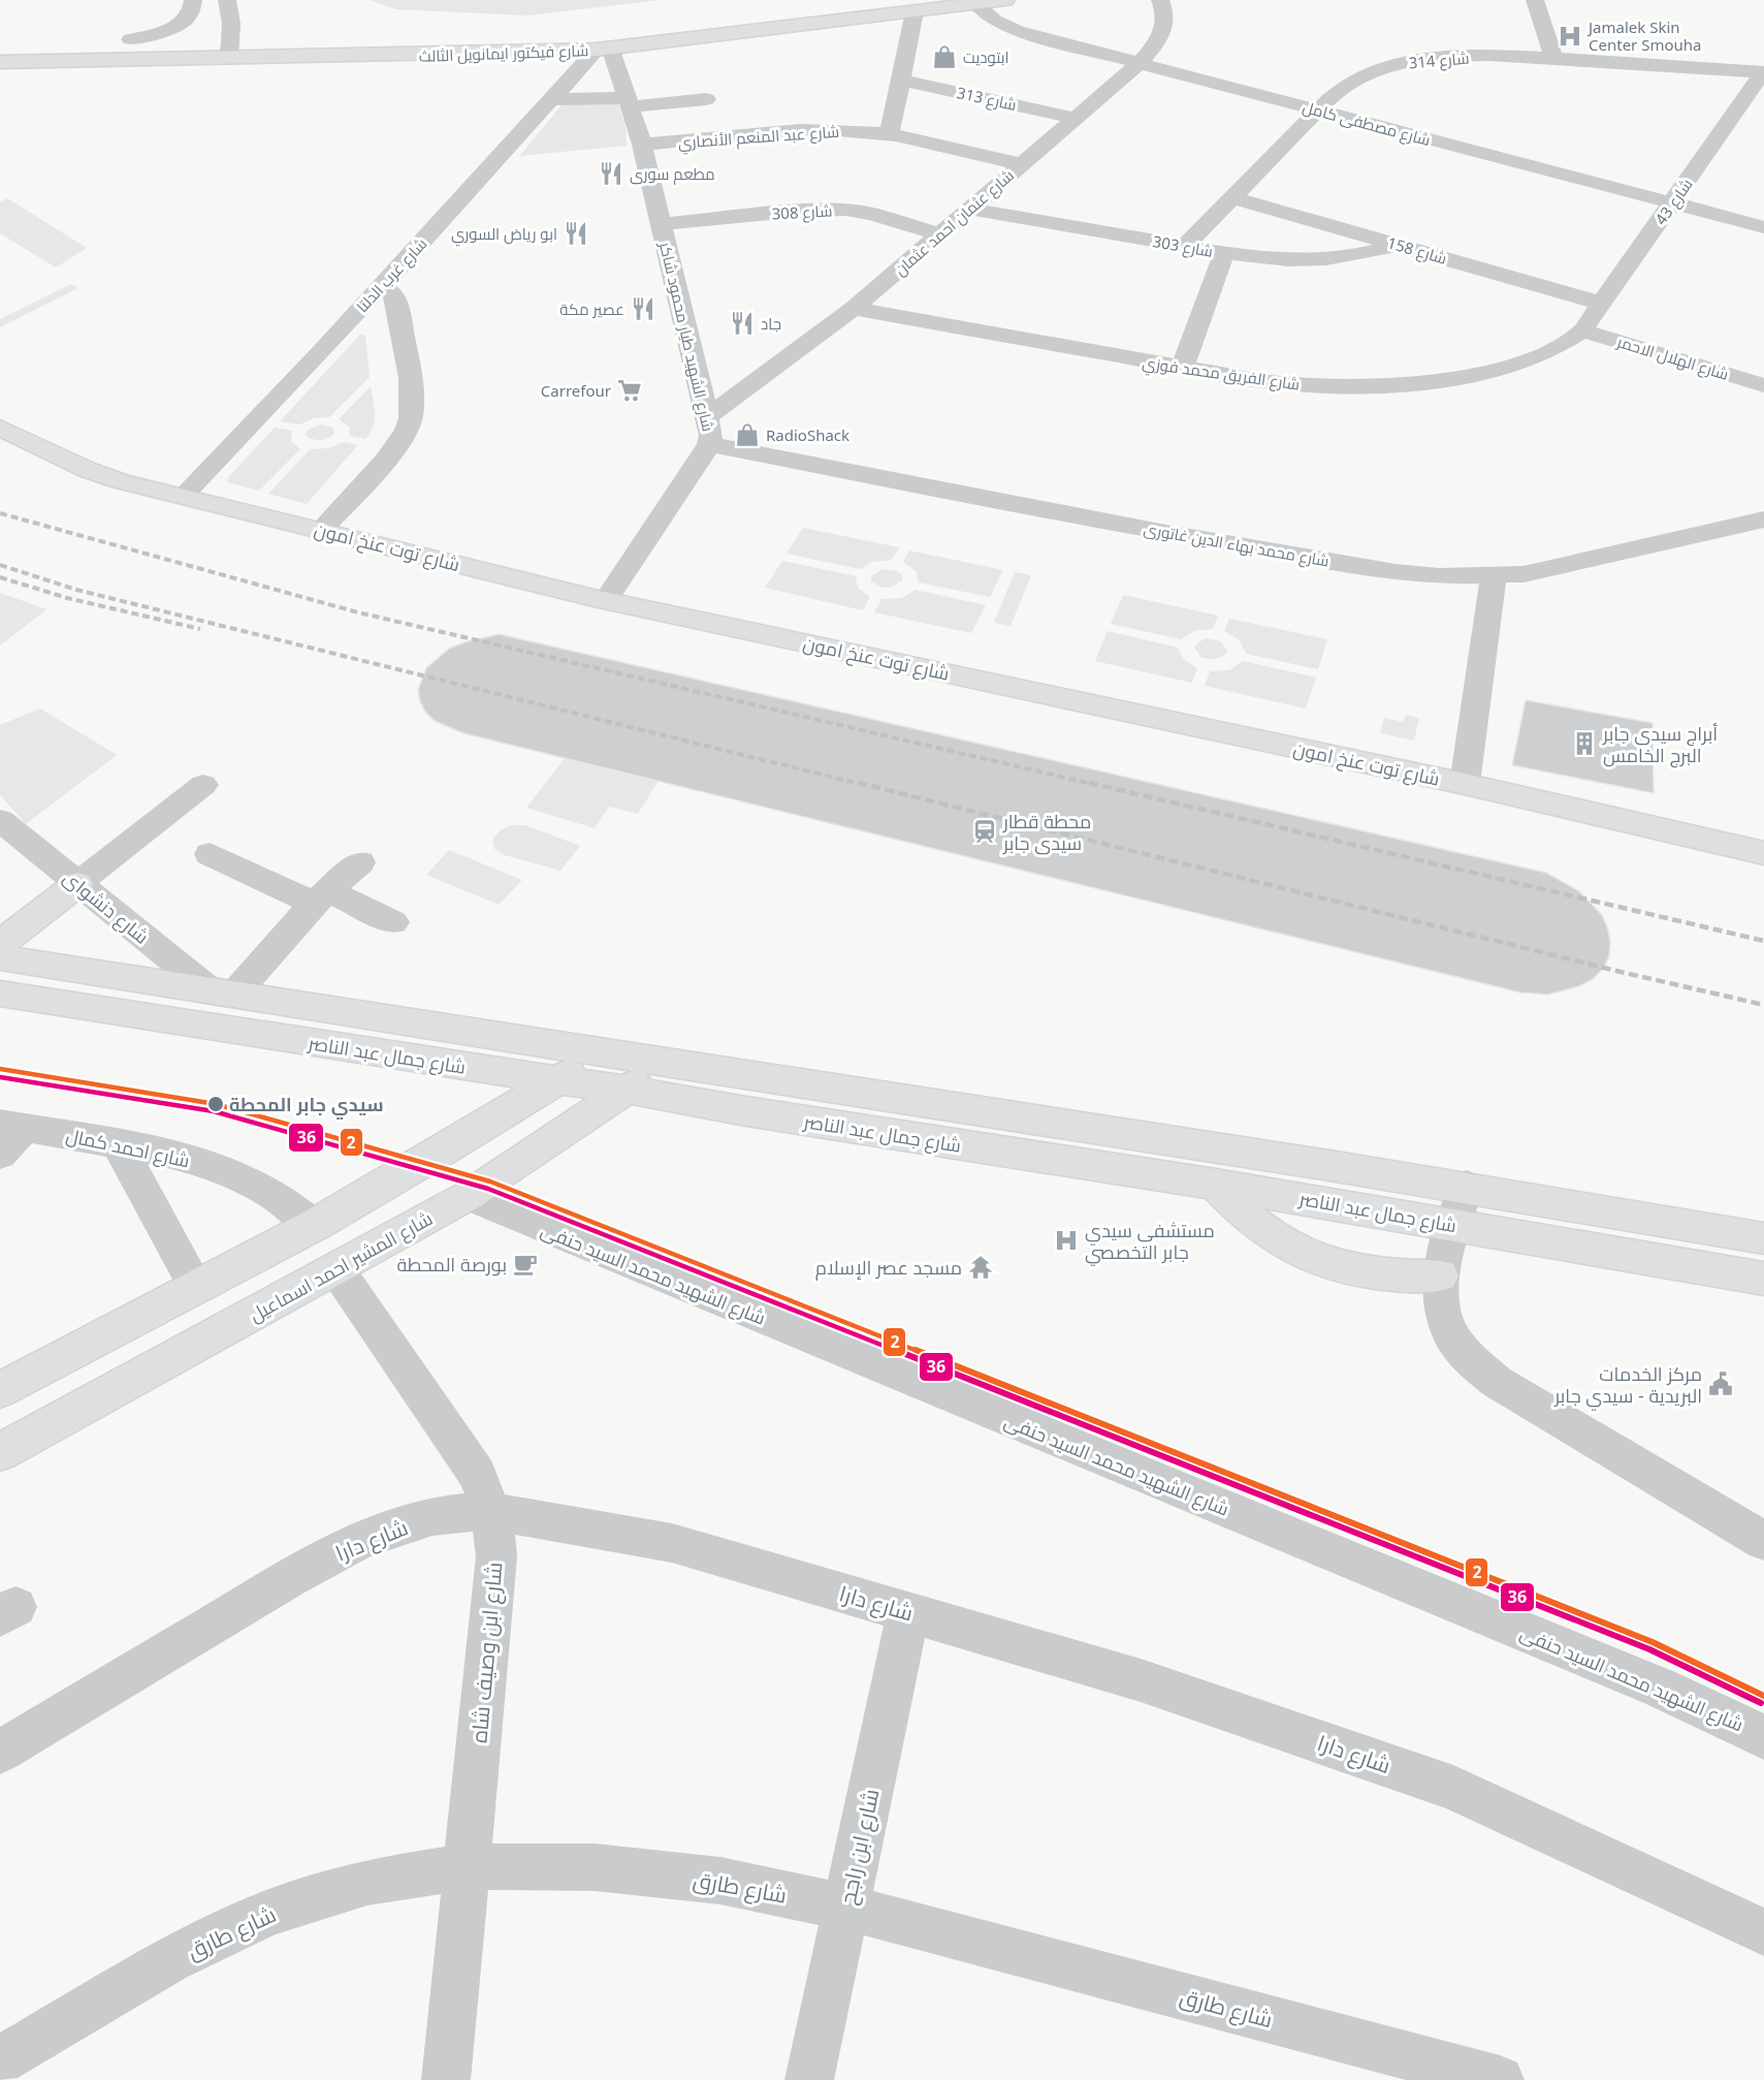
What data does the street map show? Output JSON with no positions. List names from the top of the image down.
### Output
{
  "streets": {
    "main road": [
      "شارع فيكتور ايمانويل الثالث",
      "شارع توت عنخ امون",
      "شارع جمال عبد الناصر",
      "شارع المشير احمد اسماعيل"
    ],
    "street": [
      "شارع 314",
      "شارع 313",
      "شارع مصطفى كامل",
      "شارع عبد المنعم الأنصاري",
      "شارع 43",
      "شارع 308",
      "شارع عثمان احمد عثمان",
      "شارع 303",
      "شارع 158",
      "شارع غرب الدلتا",
      "شارع الشهيد طيار محمود شاكر",
      "شارع الهلال الاحمر",
      "شارع الفريق محمد فوزي",
      "شارع محمد بهاء الدين غاتورى",
      "شارع دنشواى",
      "شارع احمد كمال",
      "شارع الشهيد محمد السيد حنفى",
      "شارع دارا",
      "شارع ابن وصيف شاه",
      "شارع ابن راجح",
      "شارع طارق"
    ]
  },
  "crossings": [
    ["شارع فيكتور ايمانويل الثالث", "شارع مصطفى كامل"],
    ["شارع فيكتور ايمانويل الثالث", "شارع غرب الدلتا"],
    ["شارع فيكتور ايمانويل الثالث", "شارع الشهيد طيار محمود شاكر"],
    ["شارع 314", "شارع مصطفى كامل"],
    ["شارع 314", "شارع 43"],
    ["شارع 314", "شارع 303"],
    ["شارع 314", "شارع 158"],
    ["شارع 313", "شارع عثمان احمد عثمان"],
    ["شارع مصطفى كامل", "شارع 43"],
    ["شارع مصطفى كامل", "شارع عثمان احمد عثمان"],
    ["شارع عبد المنعم الأنصاري", "شارع عثمان احمد عثمان"],
    ["شارع عبد المنعم الأنصاري", "شارع الشهيد طيار محمود شاكر"],
    ["شارع 43", "شارع 158"],
    ["شارع 43", "شارع الهلال الاحمر"],
    ["شارع 43", "شارع الفريق محمد فوزي"],
    ["شارع 308", "شارع عثمان احمد عثمان"],
    ["شارع 308", "شارع الشهيد طيار محمود شاكر"],
    ["شارع عثمان احمد عثمان", "شارع 303"],
    ["شارع عثمان احمد عثمان", "شارع الشهيد طيار محمود شاكر"],
    ["شارع عثمان احمد عثمان", "شارع الفريق محمد فوزي"],
    ["شارع 303", "شارع 158"],
    ["شارع غرب الدلتا", "شارع الشهيد طيار محمود شاكر"],
    ["شارع غرب الدلتا", "شارع توت عنخ امون"],
    ["شارع الشهيد طيار محمود شاكر", "شارع محمد بهاء الدين غاتورى"],
    ["شارع الشهيد طيار محمود شاكر", "شارع توت عنخ امون"],
    ["شارع الهلال الاحمر", "شارع الفريق محمد فوزي"],
    ["شارع دنشواى", "شارع جمال عبد الناصر"],
    ["شارع جمال عبد الناصر", "شارع المشير احمد اسماعيل"],
    ["شارع المشير احمد اسماعيل", "شارع الشهيد محمد السيد حنفى"],
    ["شارع المشير احمد اسماعيل", "شارع ابن وصيف شاه"],
    ["شارع دارا", "شارع ابن وصيف شاه"],
    ["شارع دارا", "شارع ابن راجح"],
    ["شارع ابن وصيف شاه", "شارع طارق"],
    ["شارع ابن راجح", "شارع طارق"]
  ],
  "places": {
    "hospital": ["Jamalek Skin Center Smouha", "مستشفى سيدي جابر التخصصي"],
    "shop": ["ابتوديت", "RadioShack"],
    "restaurant": [
      "مطعم سورى",
      "ابو رياض السوري",
      "عصير مكة",
      "جاد"
    ],
    "supermarket": ["Carrefour"],
    "building": ["أبراج سيدي جابر البرج الخامس"],
    "station": ["محطة قطار سيدى جابر"],
    "other": ["سيدي جابر المحطة"],
    "cafe": ["بورصة المحطة"],
    "temple": ["مسجد عصر الإسلام"],
    "public building": ["مركز الخدمات البريدية - سيدي جابر"]
  },
  "lines": ["transit line 2", "transit line 36"]
}
